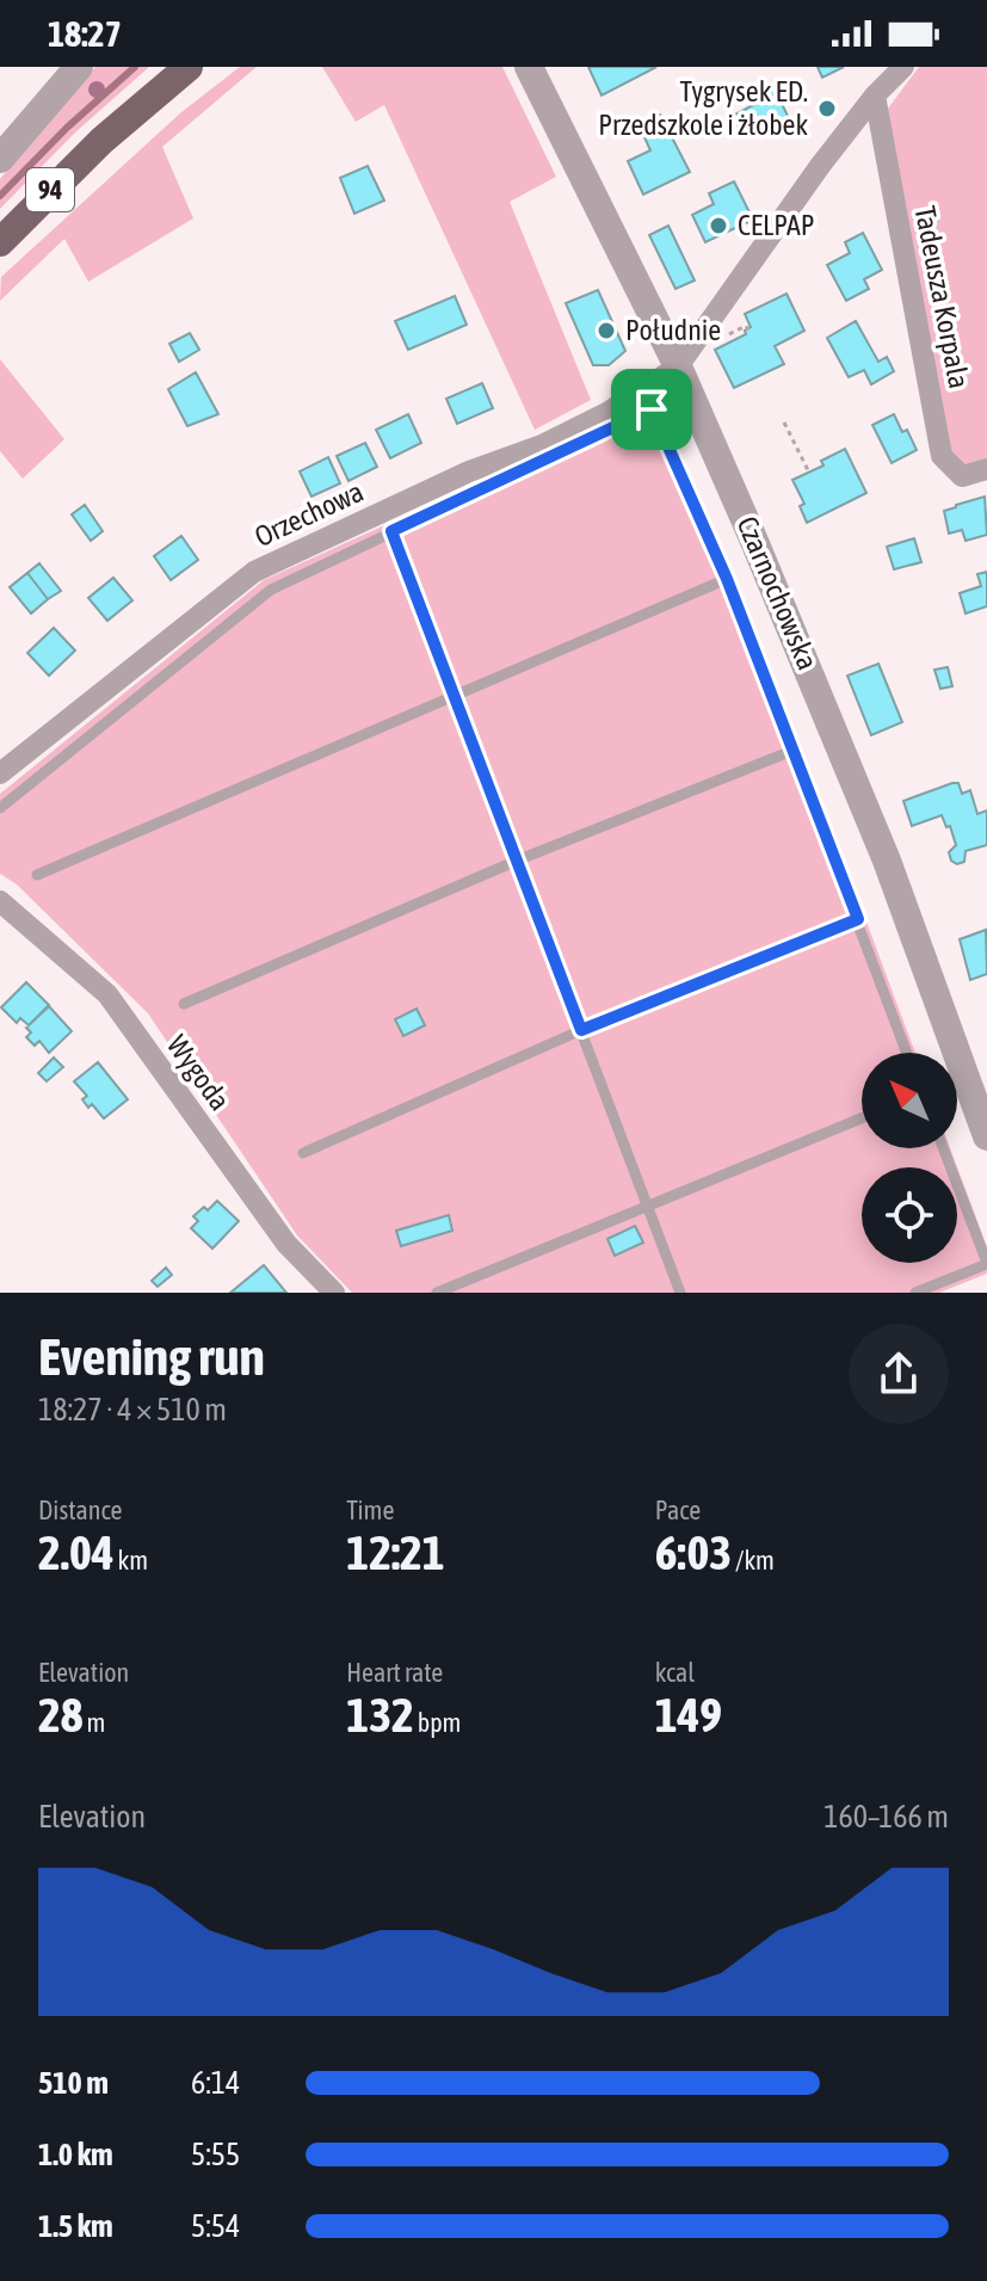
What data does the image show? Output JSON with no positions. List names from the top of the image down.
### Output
{
  "streets": {
    "main road": ["94"],
    "street": [
      "Tadeusza Korpala",
      "Orzechowa",
      "Czarnochowska",
      "Wygoda"
    ]
  },
  "crossings": [
    ["Orzechowa", "Czarnochowska"]
  ],
  "places": ["Tygrysek ED. Przedszkole i żłobek", "CELPAP", "Południe"],
  "north": "top left",
  "page": {
    "status": "18:27",
    "heading": ["Evening run", "18:27 · 4 × 510 m"],
    "stats": [
      ["Distance", "2.04 km"],
      ["Time", "12:21"],
      ["Pace", "6:03 /km"],
      ["Elevation", "28 m"],
      ["Heart rate", "132 bpm"],
      ["kcal", "149"]
    ],
    "chart": ["Elevation", "160–166 m"],
    "list": [
      {
        "name": "510 m",
        "note": "6:14"
      },
      {
        "name": "1.0 km",
        "note": "5:55"
      },
      {
        "name": "1.5 km",
        "note": "5:54"
      }
    ]
  }
}
